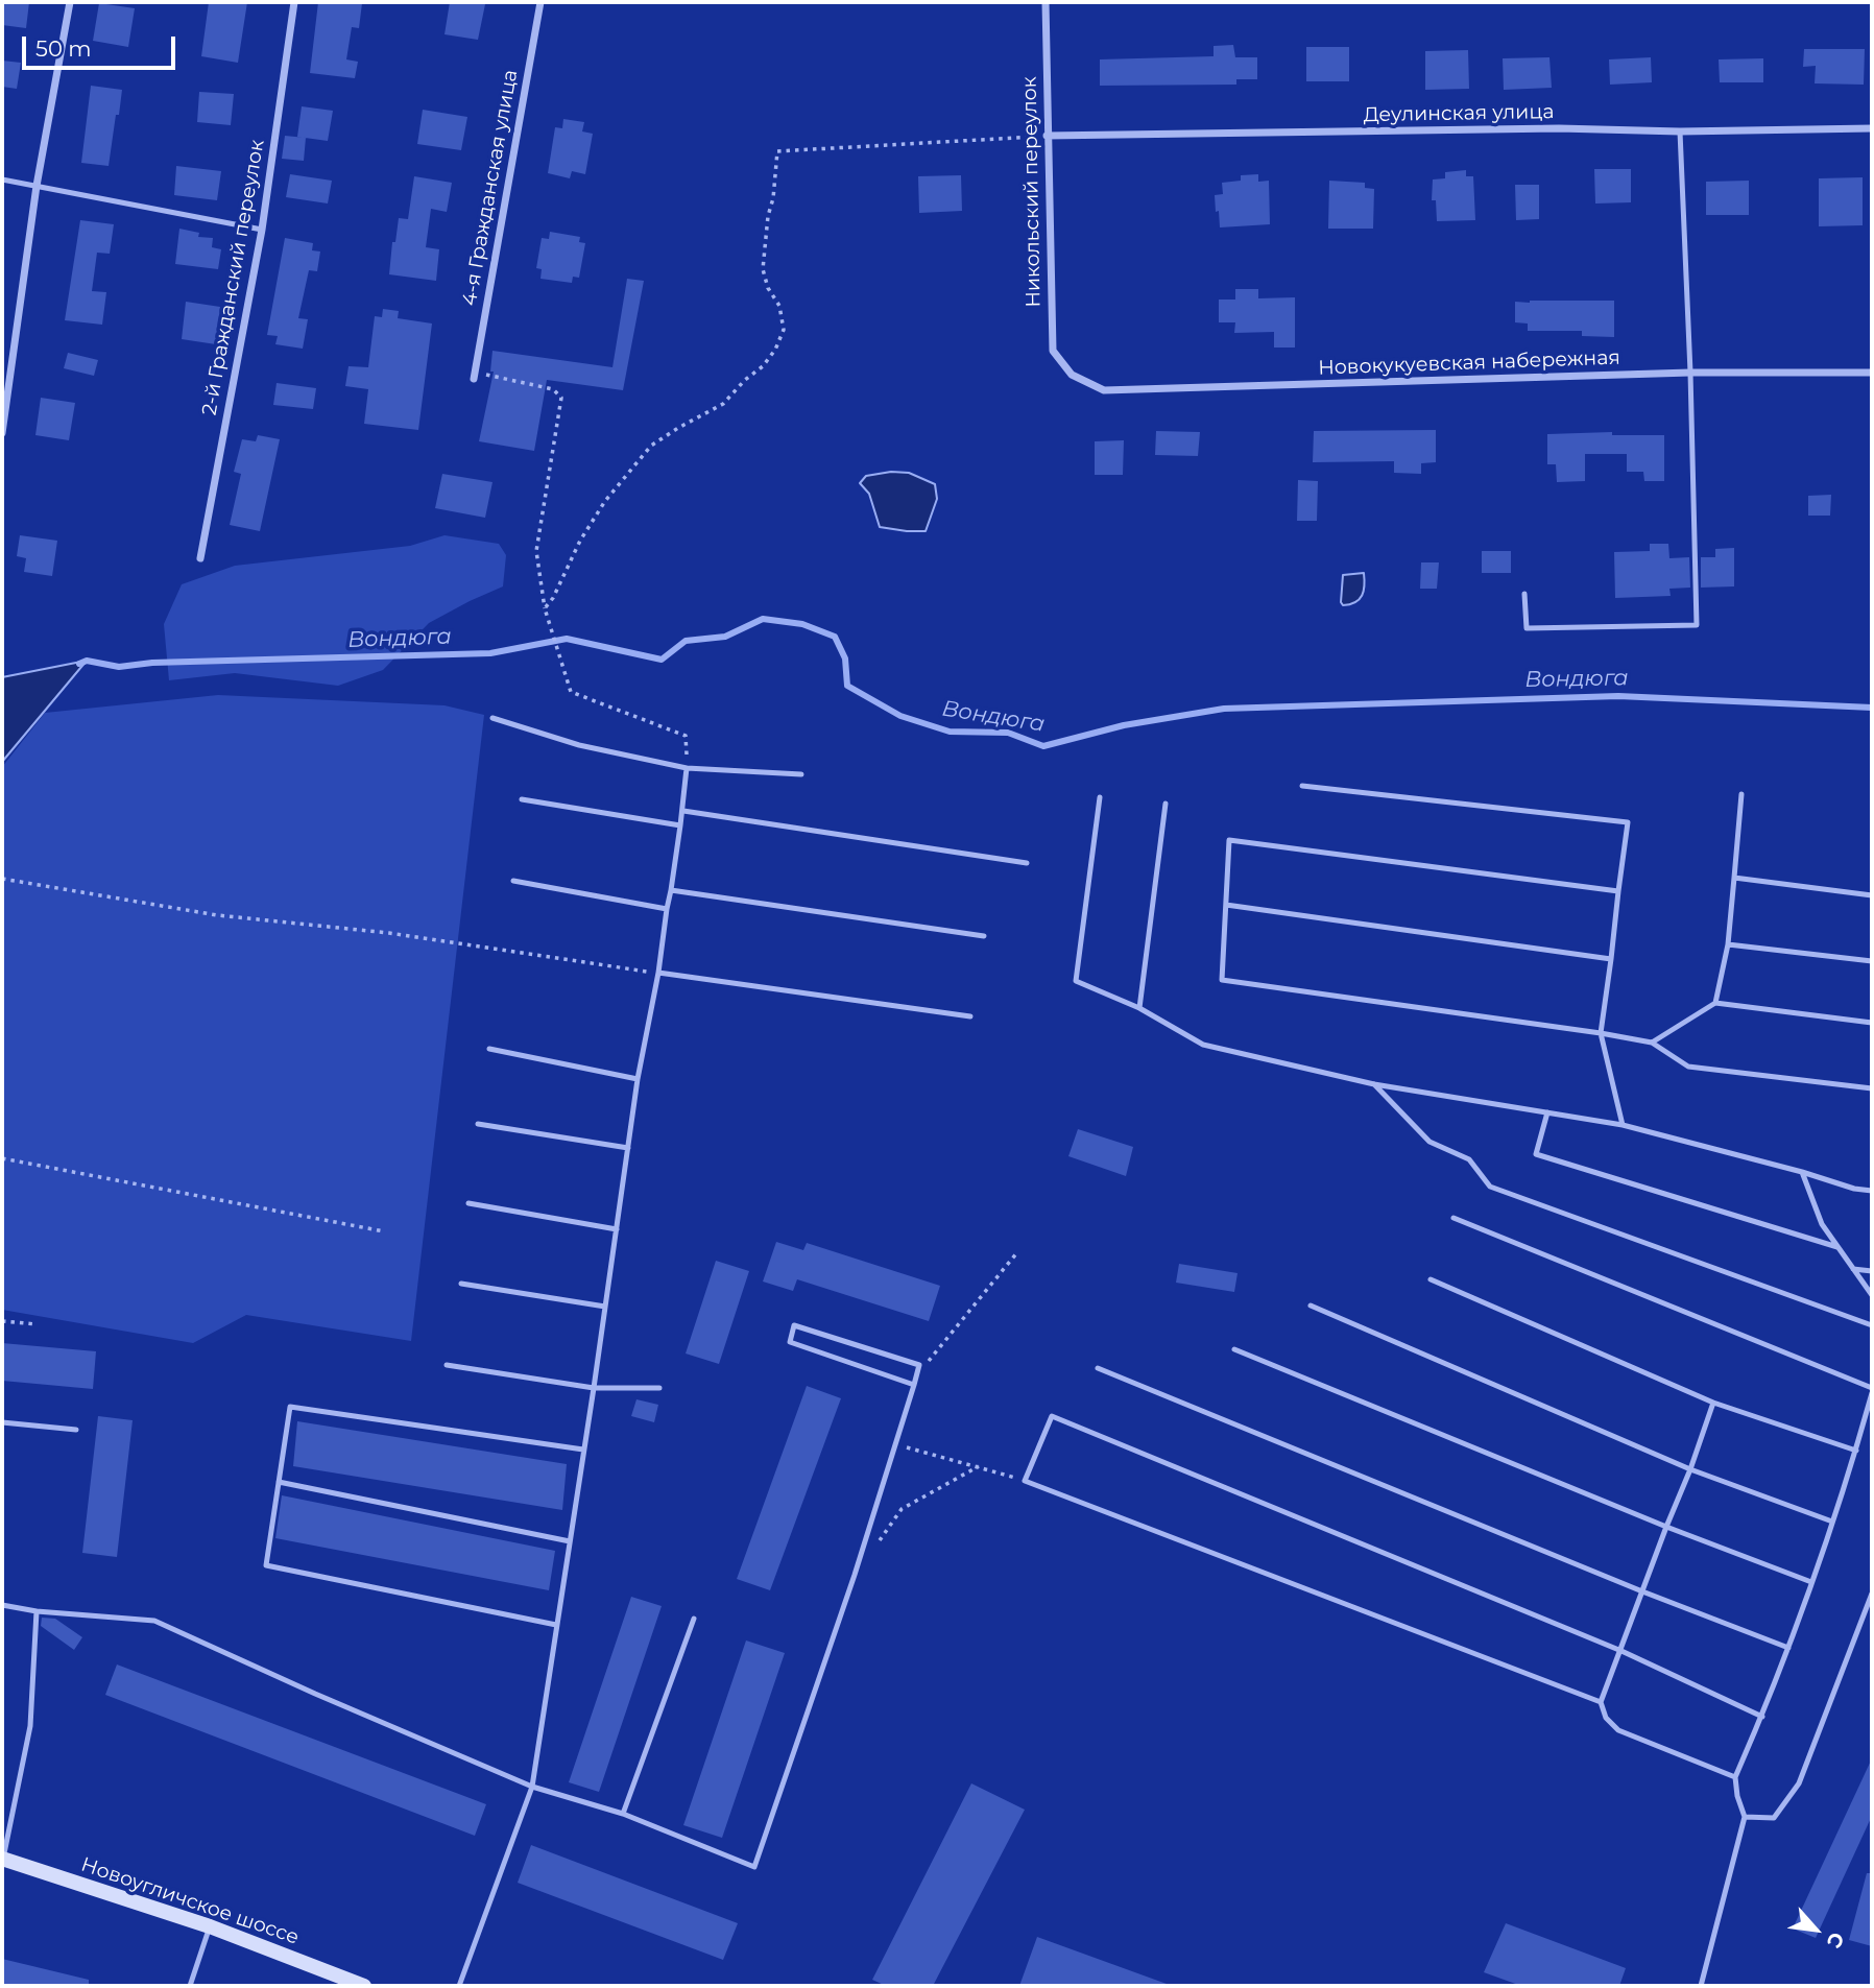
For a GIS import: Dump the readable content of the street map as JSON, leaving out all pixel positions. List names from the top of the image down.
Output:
{
  "streets": {
    "main road": ["Новоугличское шоссе"],
    "street": [
      "Деулинская улица",
      "4-я Гражданская улица",
      "Никольский переулок",
      "2-й Гражданский переулок",
      "Новокукуевская набережная"
    ]
  },
  "crossings": [
    ["Деулинская улица", "Никольский переулок"],
    ["Никольский переулок", "Новокукуевская набережная"]
  ],
  "water": ["Вондюга"],
  "scale_bar": "50 m",
  "north": "bottom right"
}
